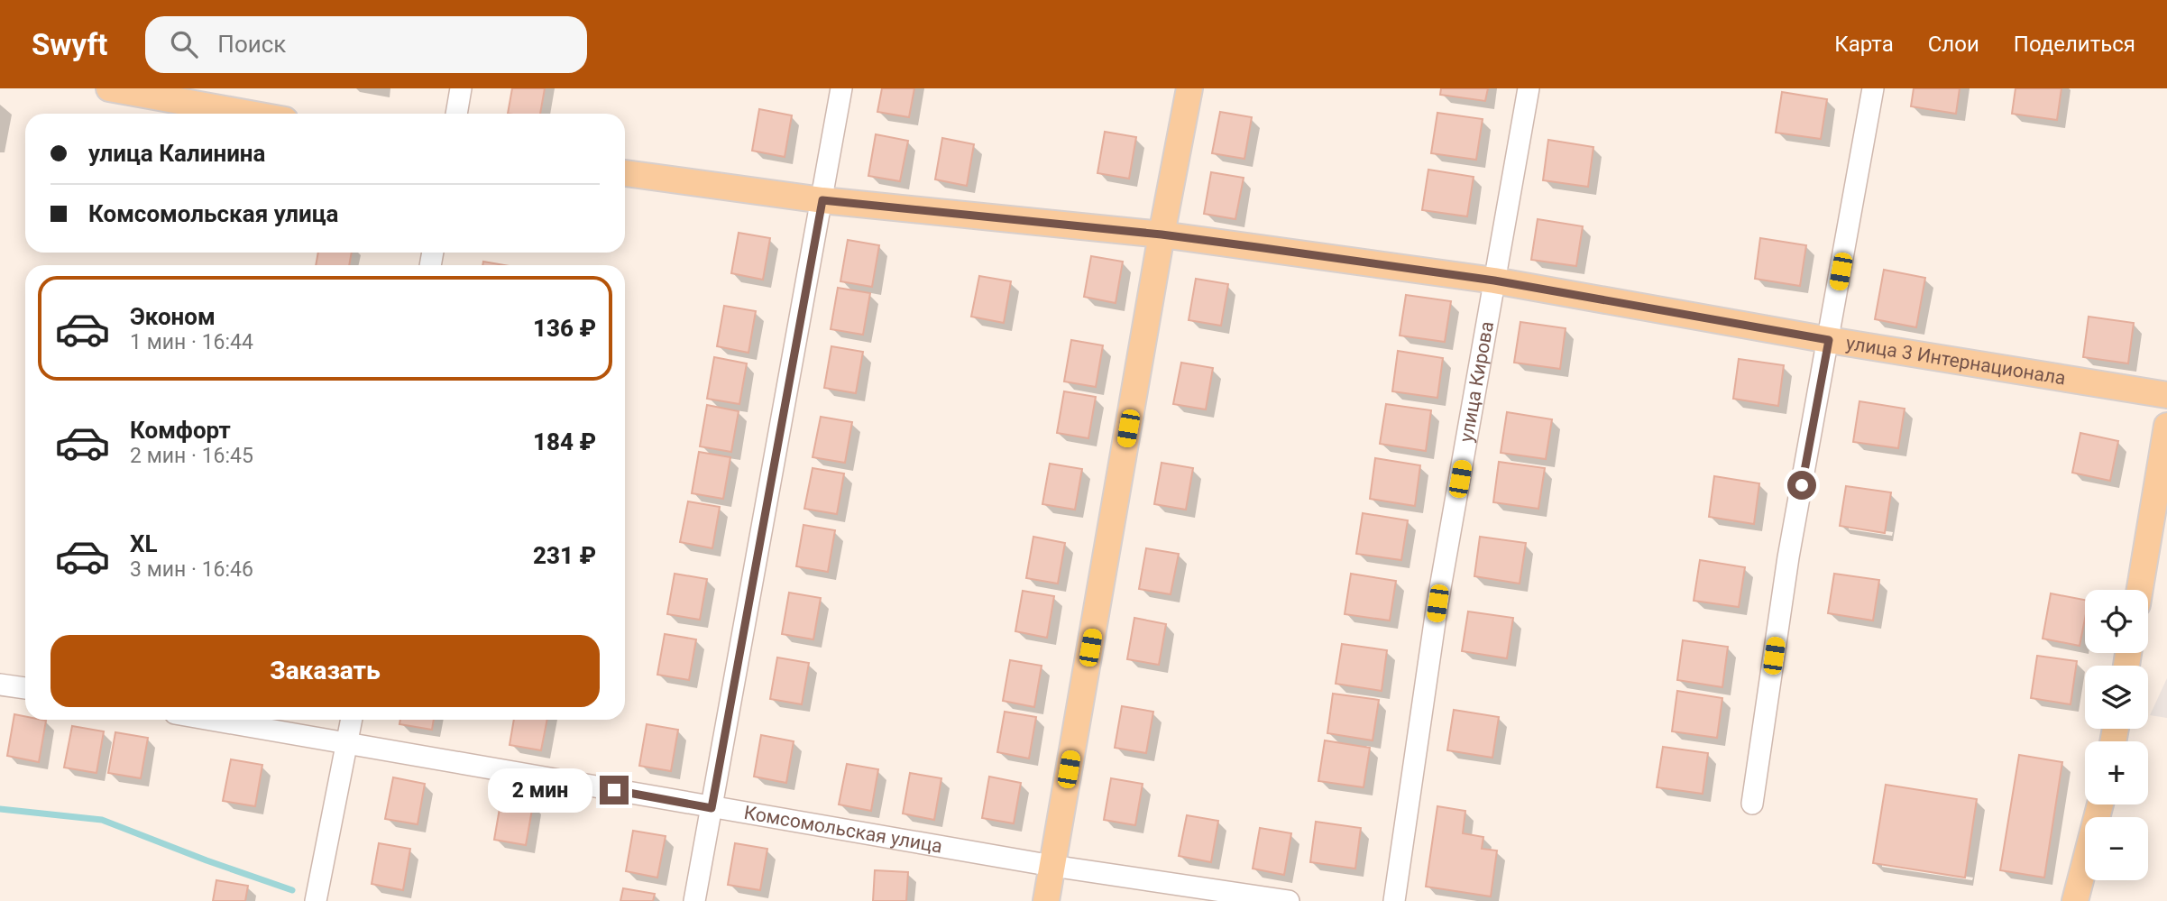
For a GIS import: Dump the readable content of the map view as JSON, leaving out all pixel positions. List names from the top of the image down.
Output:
{
  "streets": {
    "main road": ["улица 3 Интернационала"],
    "street": ["улица Кирова", "Комсомольская улица"]
  },
  "crossings": [
    ["улица 3 Интернационала", "улица Кирова"]
  ],
  "page": {
    "header": "Swyft",
    "search": "Поиск",
    "nav": ["Карта", "Слои", "Поделиться"],
    "banner": ["улица Калинина", "Комсомольская улица"],
    "list": [
      {
        "name": "Эконом",
        "note": "1 мин · 16:44",
        "value": "136 ₽"
      },
      {
        "name": "Комфорт",
        "note": "2 мин · 16:45",
        "value": "184 ₽"
      },
      {
        "name": "XL",
        "note": "3 мин · 16:46",
        "value": "231 ₽"
      }
    ],
    "map_buttons": ["+", "−"],
    "buttons": "Заказать",
    "bubble": "2 мин"
  }
}
